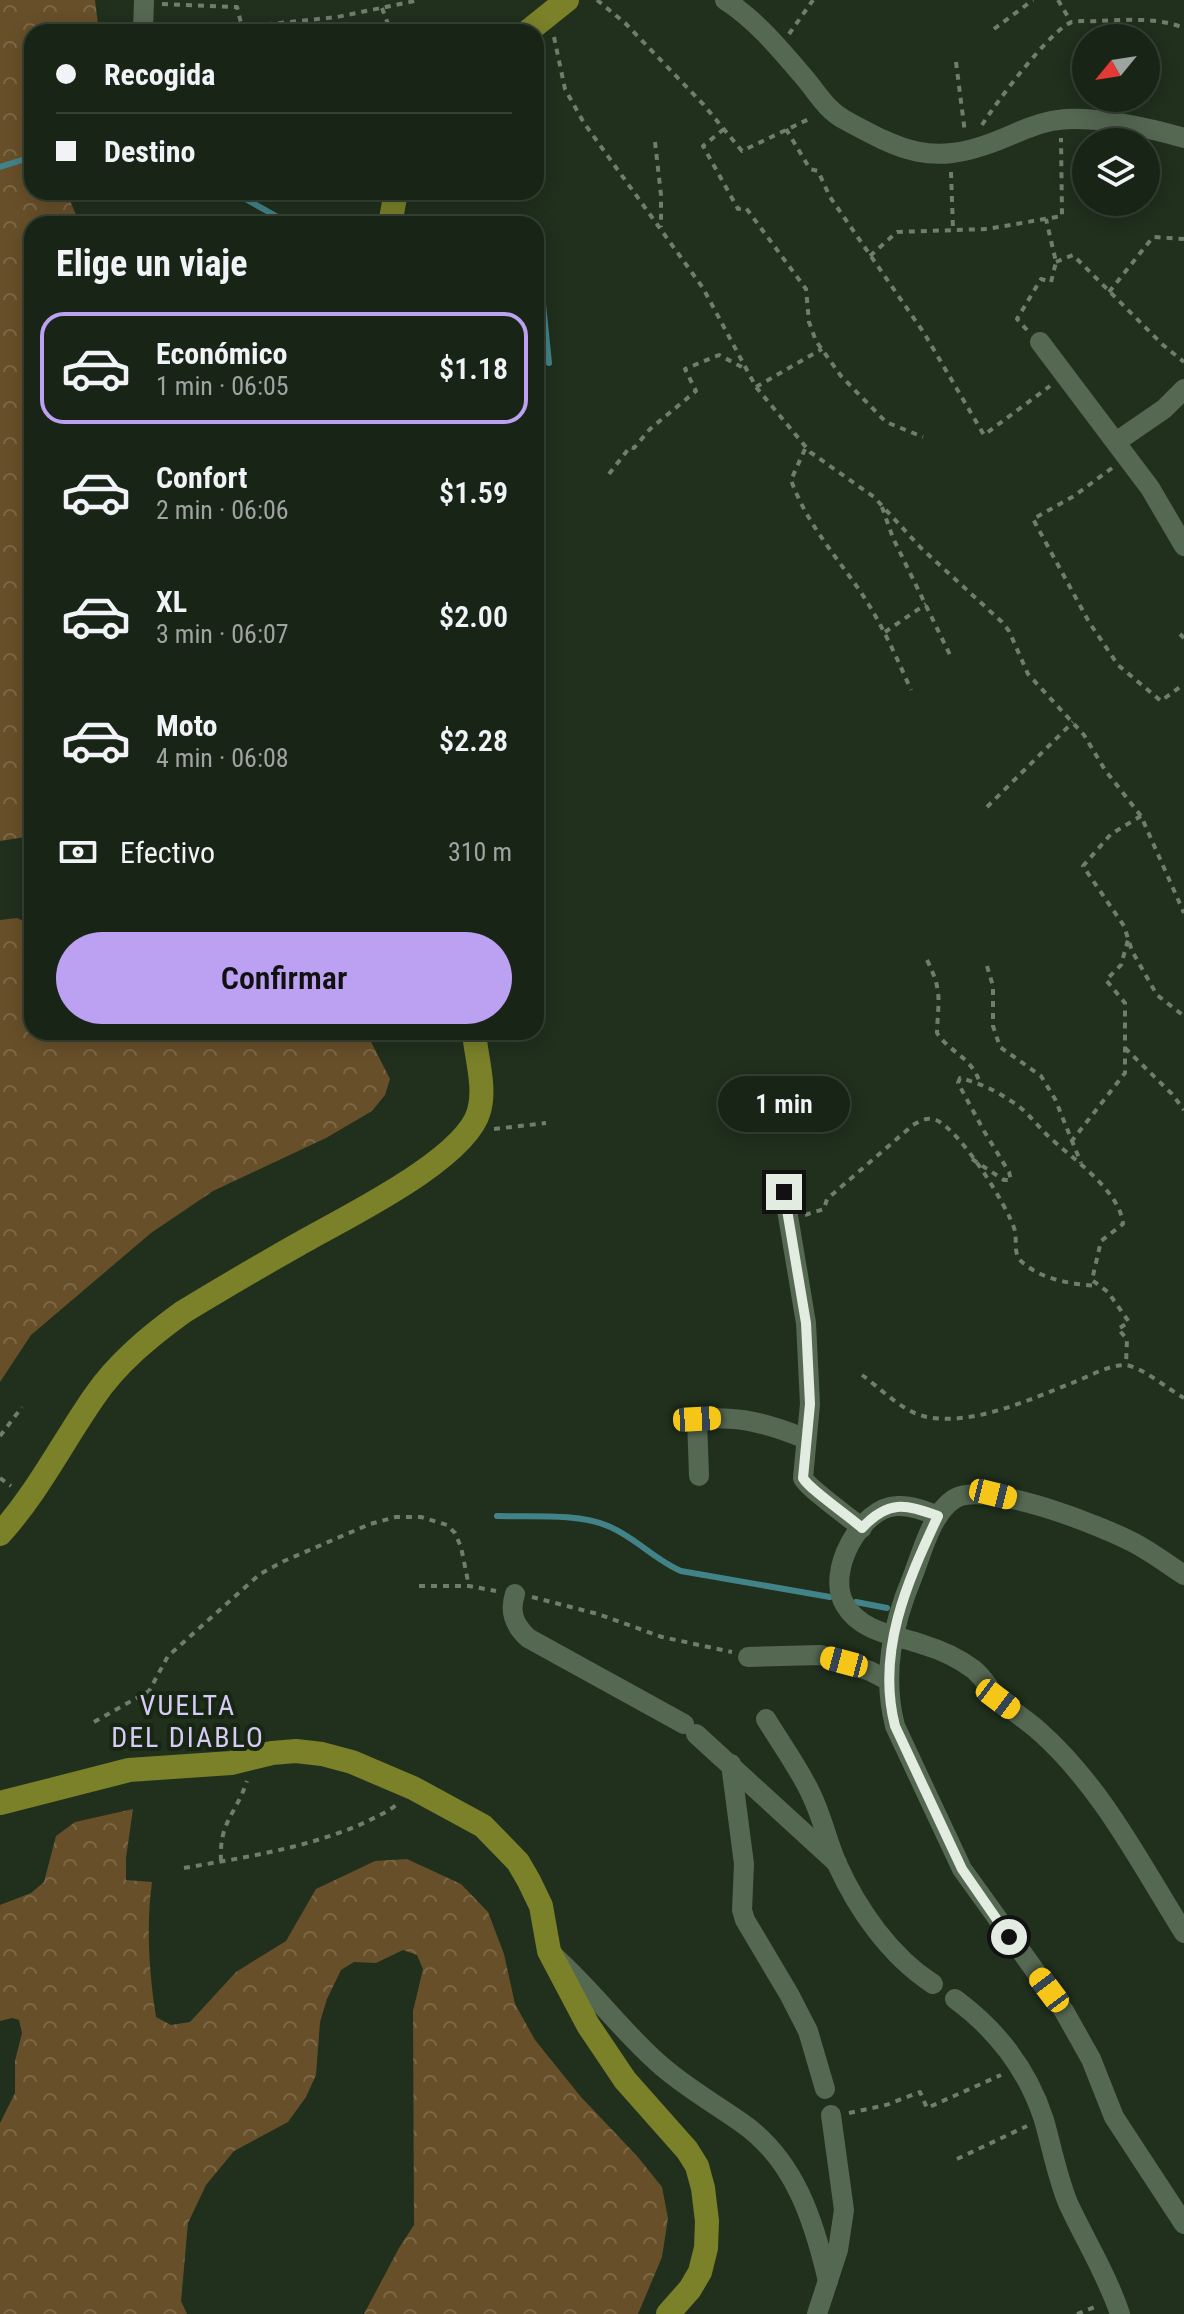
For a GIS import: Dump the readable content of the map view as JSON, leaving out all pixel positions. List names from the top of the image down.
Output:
{
  "districts": ["VUELTA DEL DIABLO"],
  "north": "bottom left",
  "page": {
    "banner": ["Recogida", "Destino"],
    "heading": "Elige un viaje",
    "list": [
      {
        "name": "Económico",
        "note": "1 min · 06:05",
        "value": "$1.18"
      },
      {
        "name": "Confort",
        "note": "2 min · 06:06",
        "value": "$1.59"
      },
      {
        "name": "XL",
        "note": "3 min · 06:07",
        "value": "$2.00"
      },
      {
        "name": "Moto",
        "note": "4 min · 06:08",
        "value": "$2.28"
      }
    ],
    "pay": ["Efectivo", "310 m"],
    "buttons": "Confirmar",
    "bubble": "1 min"
  }
}
